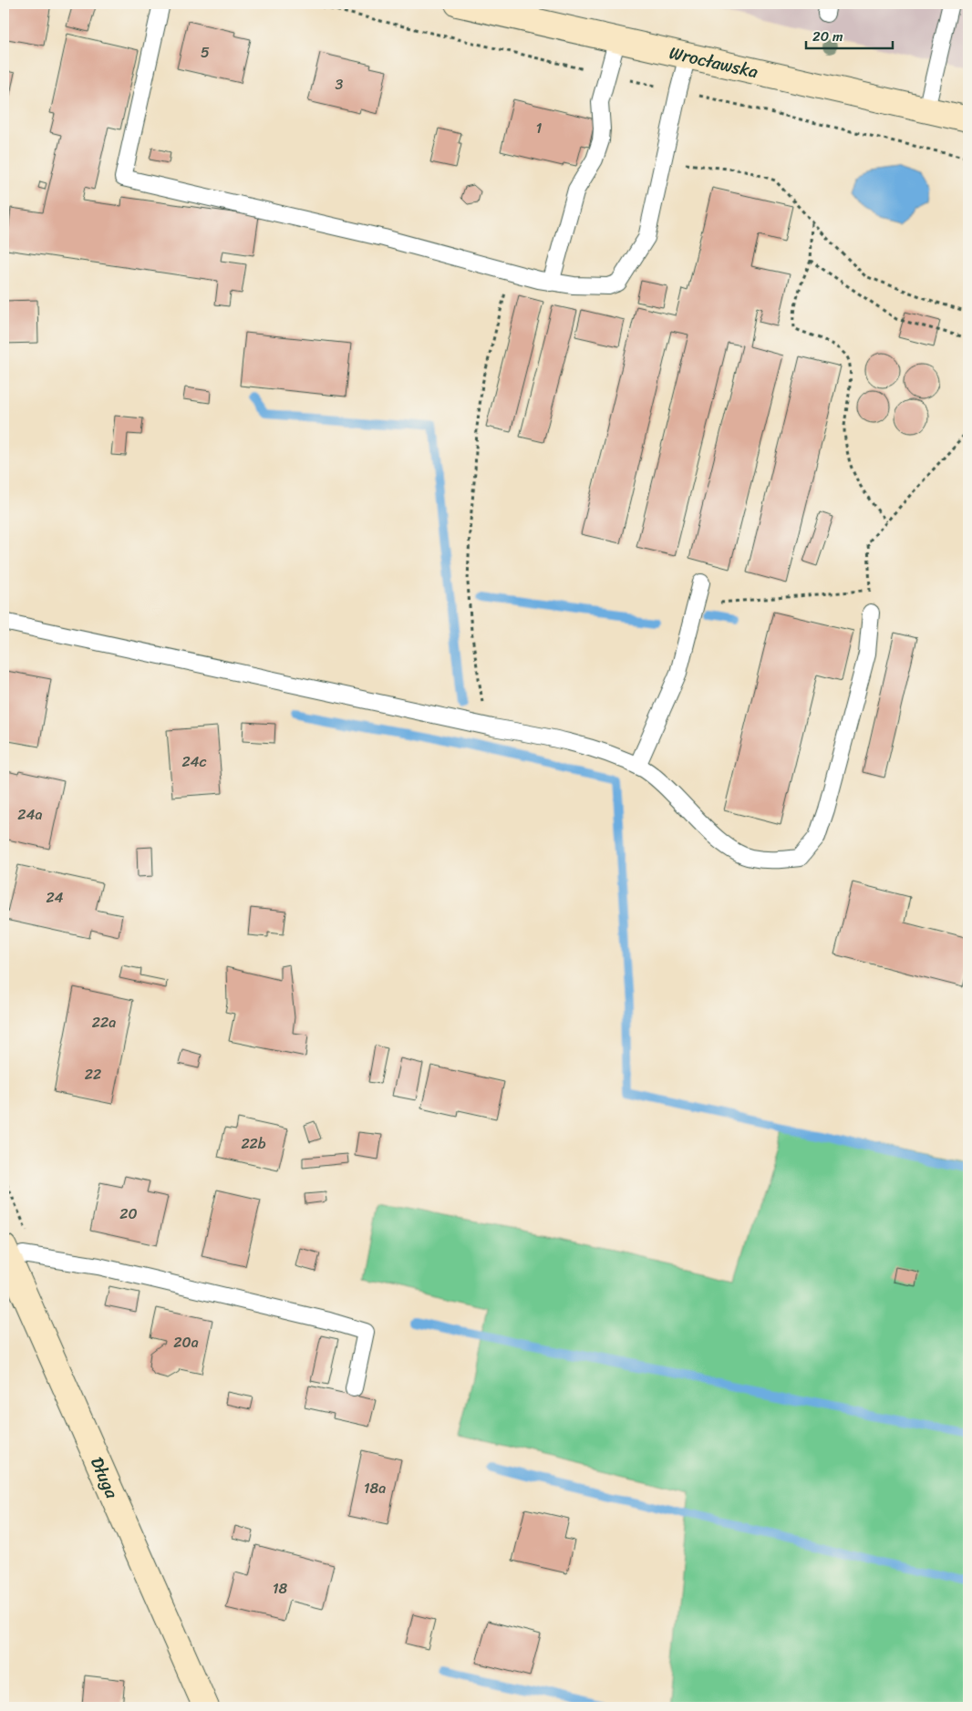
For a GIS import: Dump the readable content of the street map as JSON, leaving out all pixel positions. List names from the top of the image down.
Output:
{
  "streets": {
    "main road": ["Wrocławska", "Długa"]
  },
  "house_numbers": [
    "5",
    "3",
    "1",
    "24c",
    "24a",
    "24",
    "22a",
    "22",
    "22b",
    "20",
    "20a",
    "18a",
    "18"
  ],
  "scale_bar": "20 m"
}
